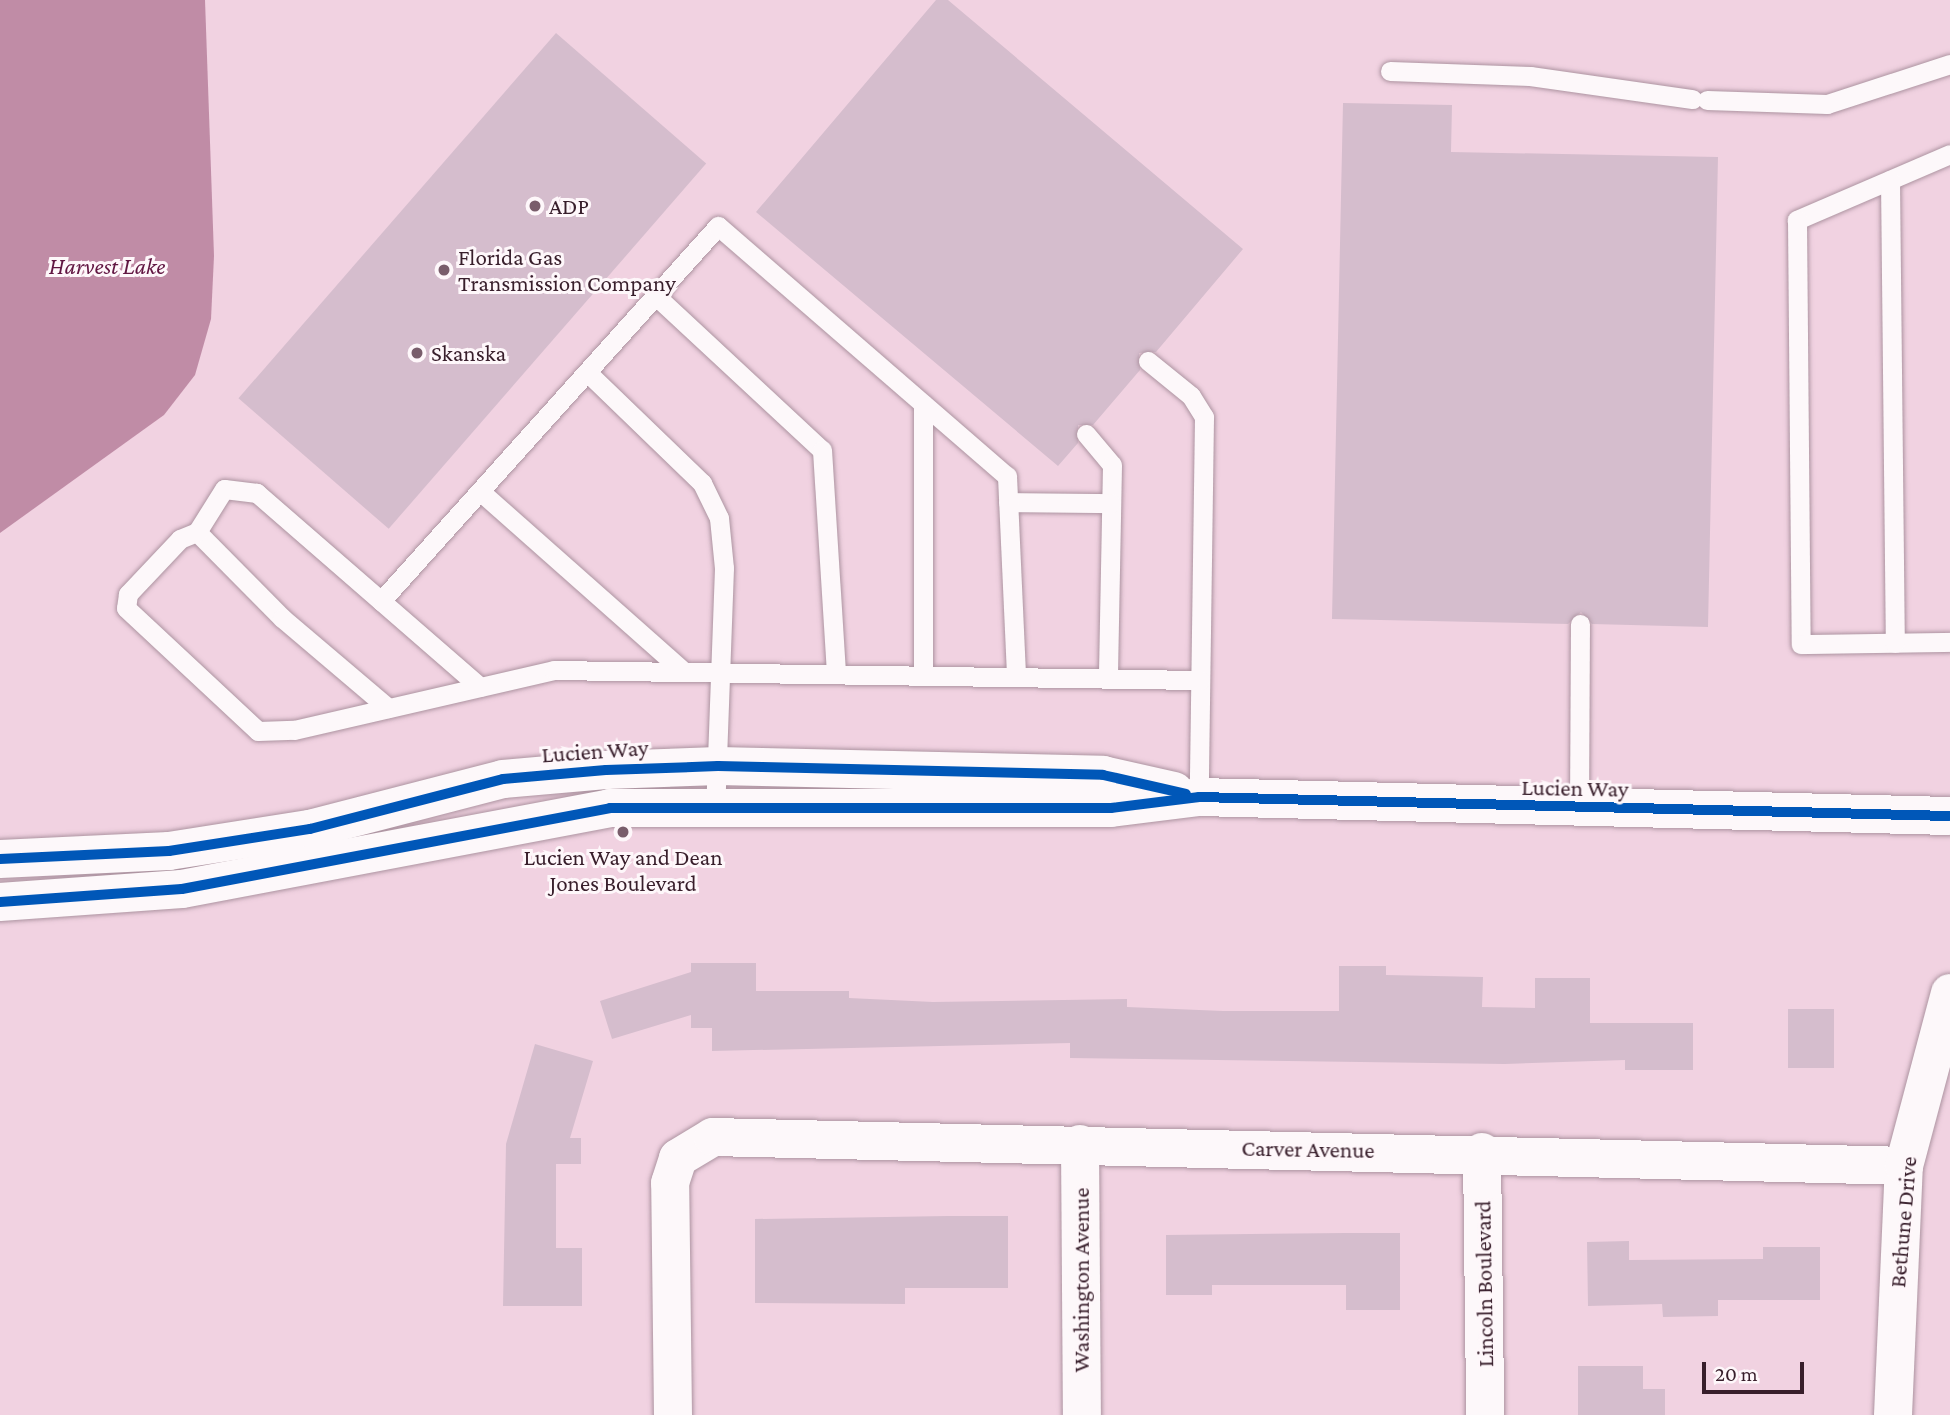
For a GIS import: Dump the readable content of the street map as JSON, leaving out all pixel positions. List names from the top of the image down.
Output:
{
  "streets": {
    "street": [
      "Lucien Way",
      "Carver Avenue",
      "Bethune Drive",
      "Washington Avenue",
      "Lincoln Boulevard"
    ]
  },
  "crossings": [
    ["Carver Avenue", "Bethune Drive"],
    ["Carver Avenue", "Washington Avenue"],
    ["Carver Avenue", "Lincoln Boulevard"]
  ],
  "water": ["Harvest Lake"],
  "places": [
    "ADP",
    "Florida Gas Transmission Company",
    "Skanska",
    "Lucien Way and Dean Jones Boulevard"
  ],
  "scale_bar": "20 m"
}
